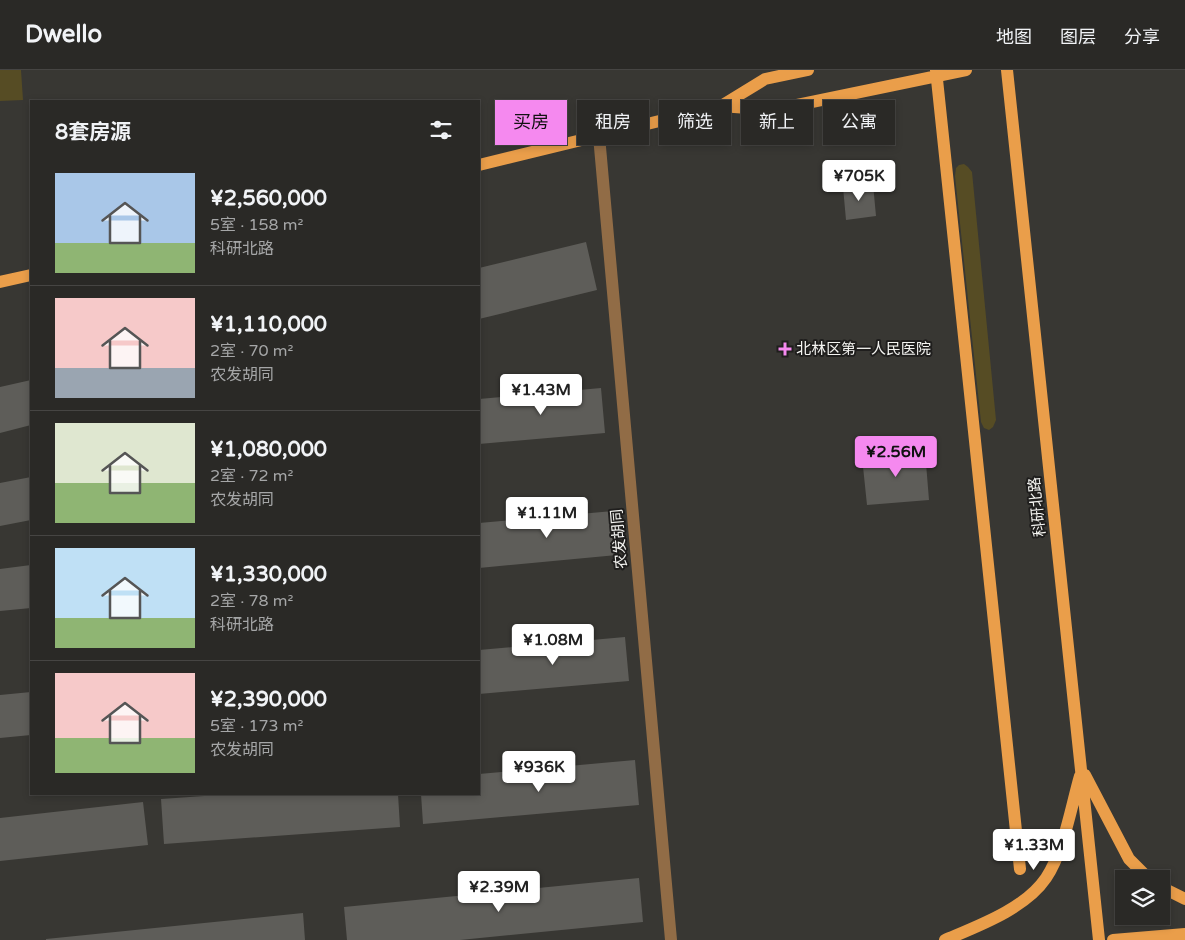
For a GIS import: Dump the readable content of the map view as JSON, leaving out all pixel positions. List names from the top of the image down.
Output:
{
  "streets": {
    "main road": ["科研北路"],
    "street": ["农发胡同"]
  },
  "places": {
    "health": ["北林区第一人民医院"]
  },
  "page": {
    "header": "Dwello",
    "nav": ["地图", "图层", "分享"],
    "chip": [
      "买房",
      "租房",
      "筛选",
      "新上",
      "公寓"
    ],
    "heading": "8套房源",
    "price": [
      "¥705K",
      "¥1.43M",
      "¥2.56M",
      "¥1.11M",
      "¥1.08M",
      "¥936K",
      "¥1.33M",
      "¥2.39M"
    ],
    "list": [
      {
        "name": "¥2,560,000",
        "note": "5室 · 158 m² · 科研北路"
      },
      {
        "name": "¥1,110,000",
        "note": "2室 · 70 m² · 农发胡同"
      },
      {
        "name": "¥1,080,000",
        "note": "2室 · 72 m² · 农发胡同"
      },
      {
        "name": "¥1,330,000",
        "note": "2室 · 78 m² · 科研北路"
      },
      {
        "name": "¥2,390,000",
        "note": "5室 · 173 m² · 农发胡同"
      }
    ]
  }
}
